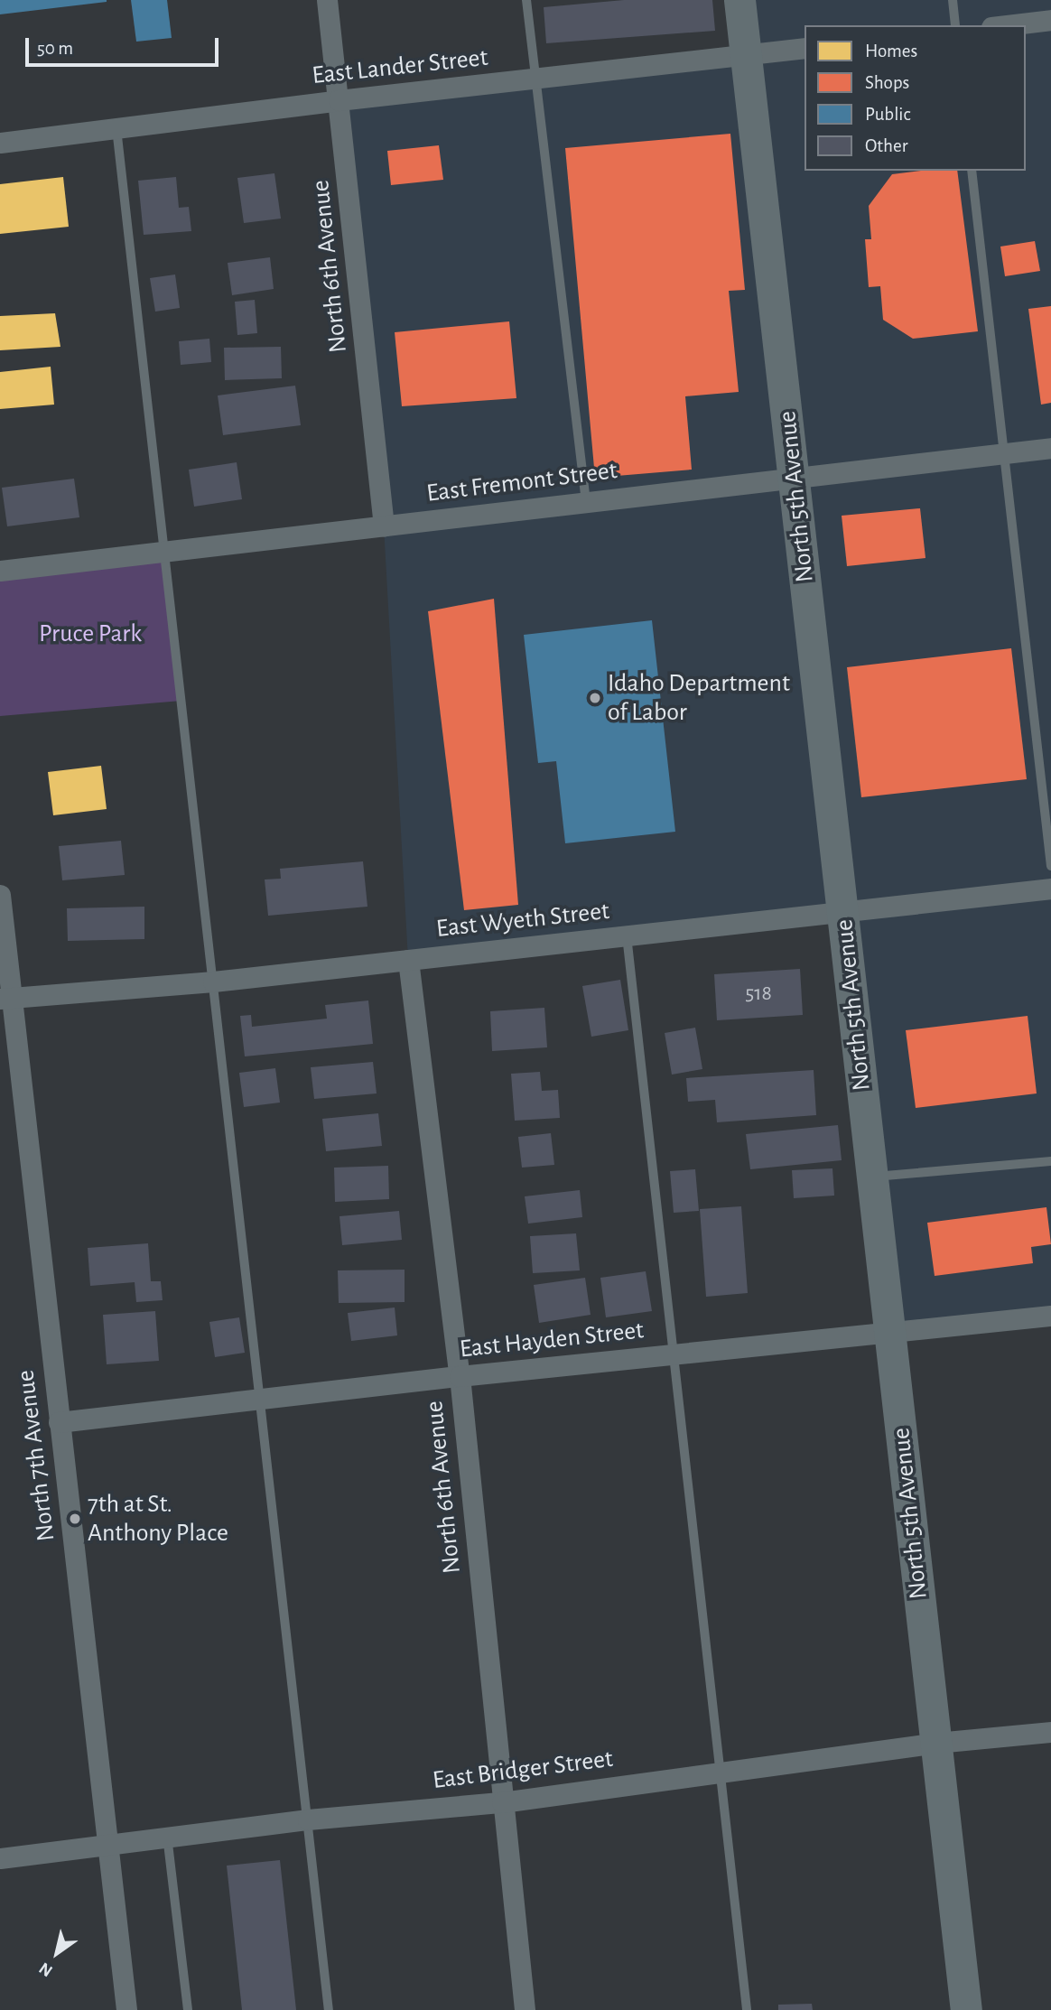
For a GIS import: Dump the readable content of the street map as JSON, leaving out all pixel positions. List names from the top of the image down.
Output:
{
  "streets": {
    "main road": ["North 5th Avenue"],
    "street": [
      "East Lander Street",
      "North 6th Avenue",
      "East Fremont Street",
      "East Wyeth Street",
      "East Hayden Street",
      "North 7th Avenue",
      "East Bridger Street"
    ]
  },
  "crossings": [
    ["East Lander Street", "North 6th Avenue"],
    ["East Lander Street", "North 5th Avenue"],
    ["North 6th Avenue", "East Fremont Street"],
    ["North 6th Avenue", "East Wyeth Street"],
    ["North 6th Avenue", "East Hayden Street"],
    ["North 6th Avenue", "East Bridger Street"],
    ["East Fremont Street", "North 5th Avenue"],
    ["North 5th Avenue", "East Wyeth Street"],
    ["North 5th Avenue", "East Hayden Street"],
    ["North 5th Avenue", "East Bridger Street"],
    ["East Wyeth Street", "North 7th Avenue"],
    ["East Hayden Street", "North 7th Avenue"],
    ["North 7th Avenue", "East Bridger Street"]
  ],
  "parks": ["Pruce Park"],
  "places": ["Idaho Department of Labor", "7th at St. Anthony Place"],
  "house_numbers": ["518"],
  "legend": [
    "Homes",
    "Shops",
    "Public",
    "Other"
  ],
  "scale_bar": "50 m",
  "north": "bottom left"
}
